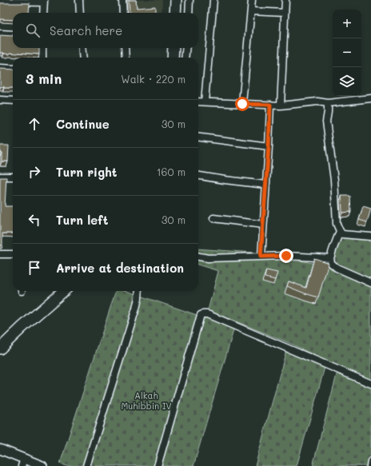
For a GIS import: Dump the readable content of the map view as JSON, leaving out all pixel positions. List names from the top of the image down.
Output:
{
  "parks": ["Alkah Muhibbin IV"],
  "page": {
    "map_buttons": ["+", "−"],
    "search": "Search here",
    "heading": ["3 min", "Walk · 220 m"],
    "list": [
      ["Continue", "30 m"],
      ["Turn right", "160 m"],
      ["Turn left", "30 m"],
      "Arrive at destination"
    ]
  }
}
